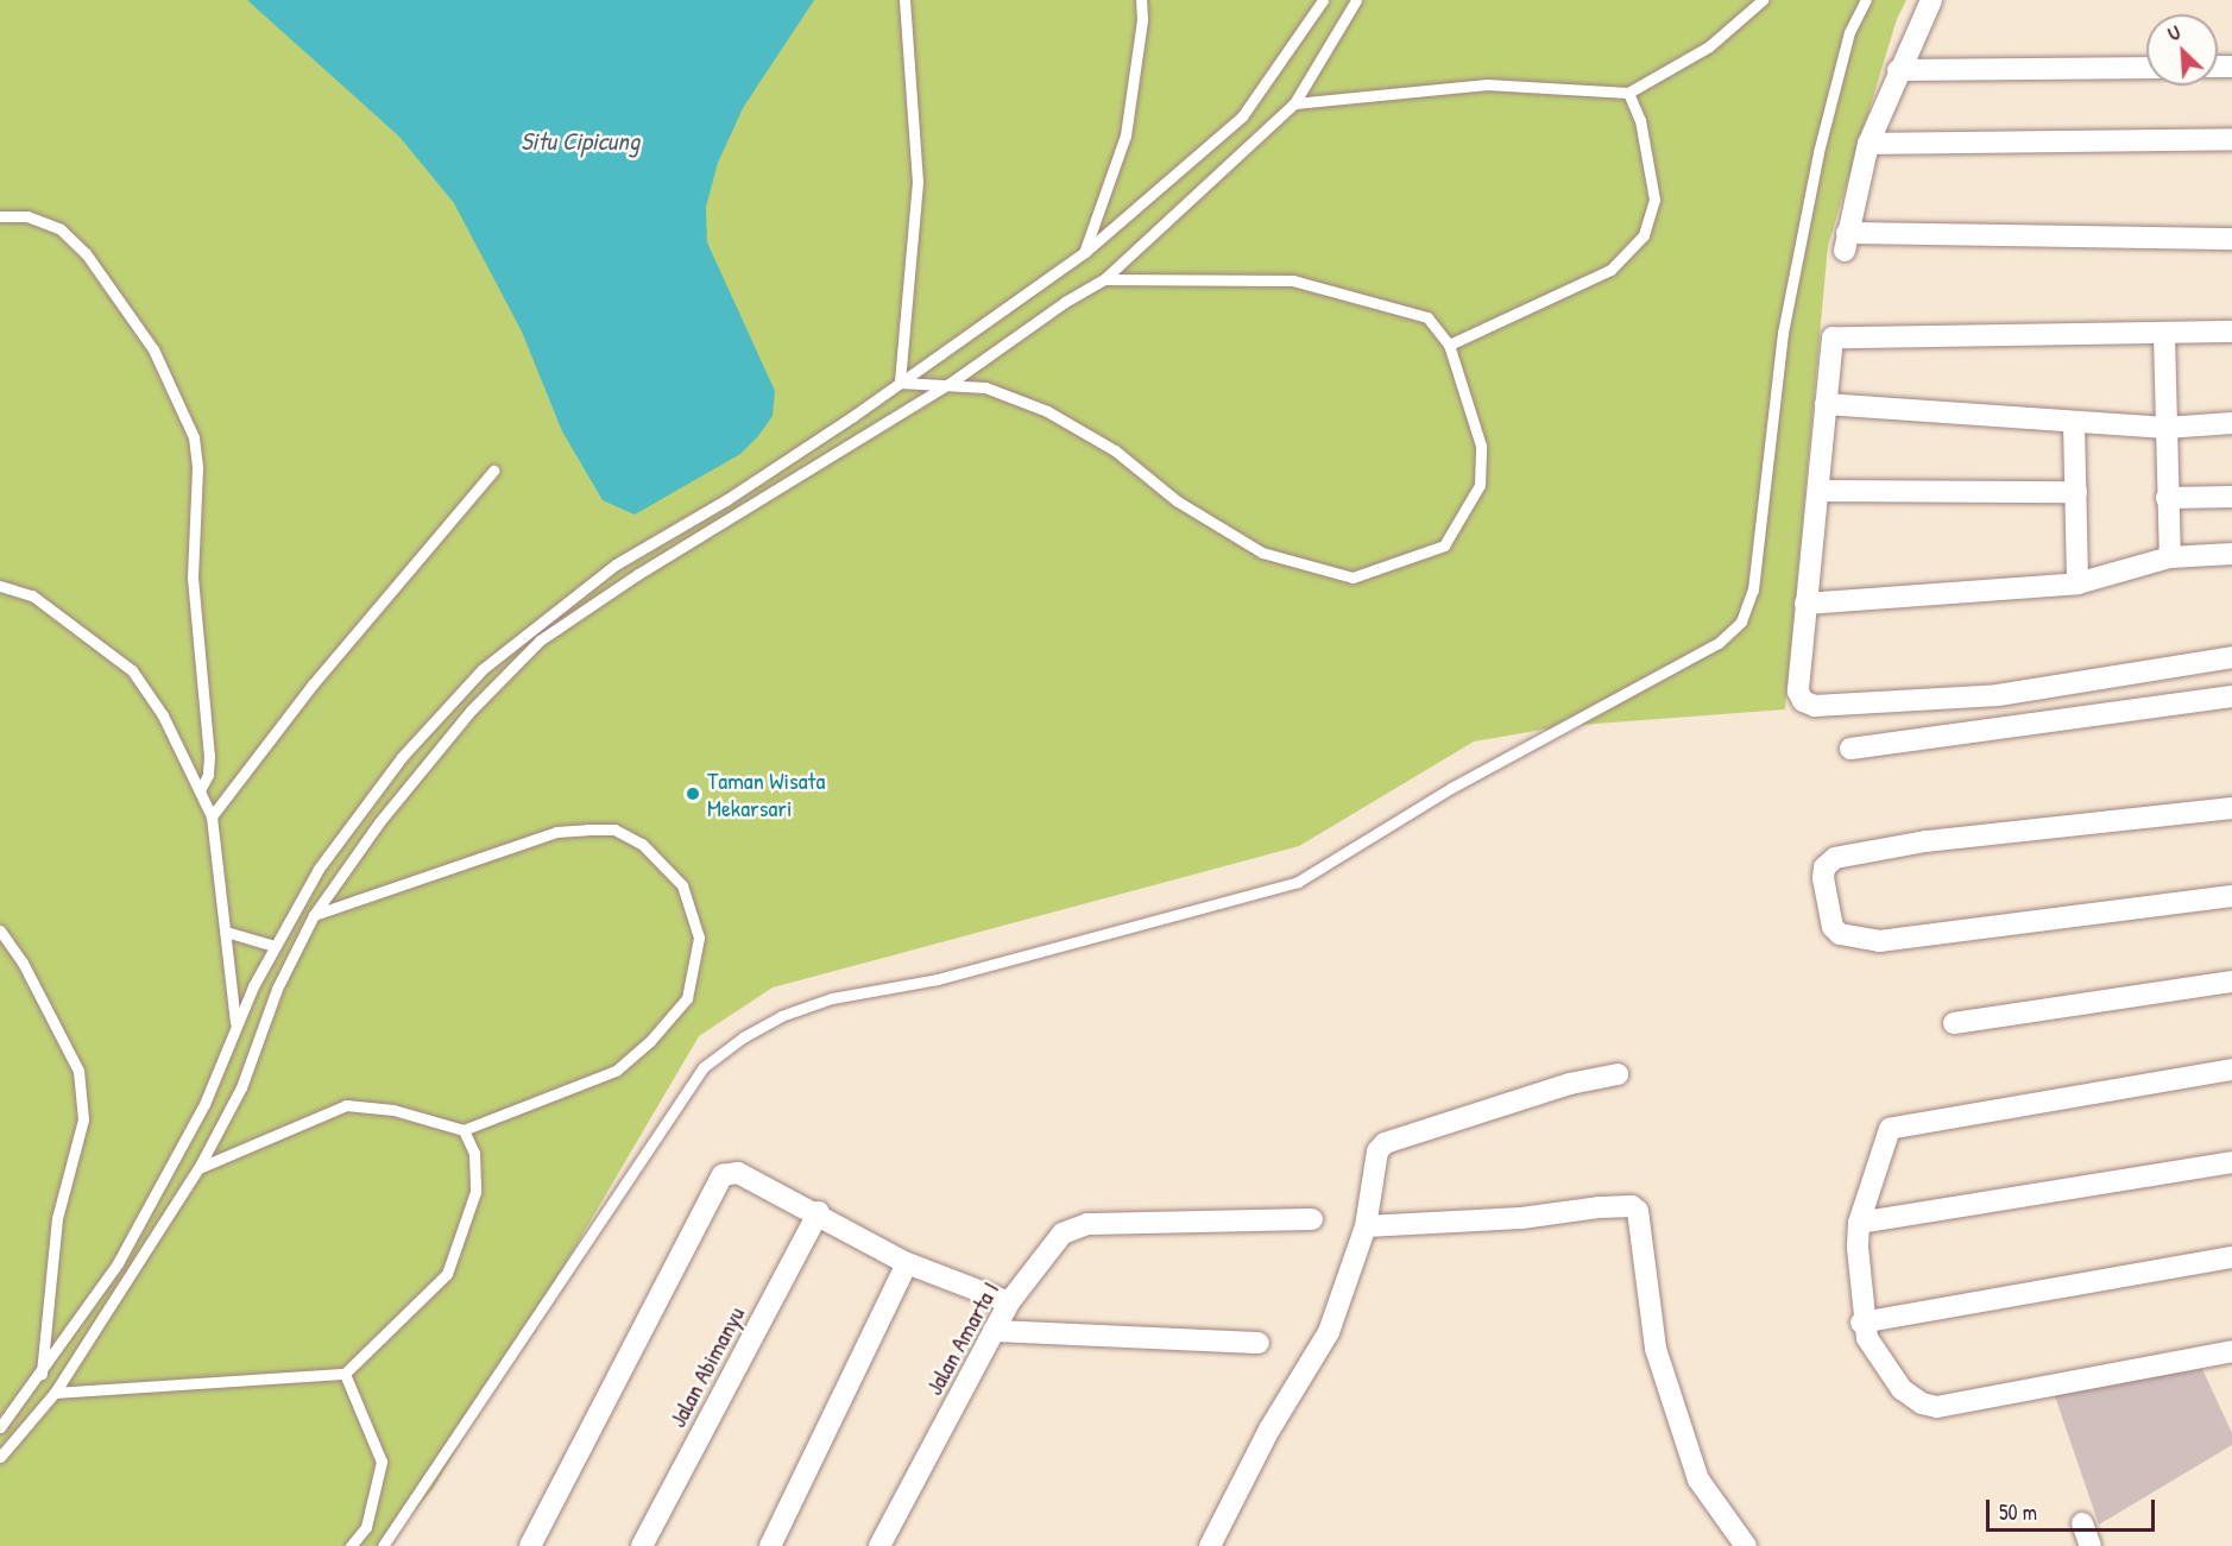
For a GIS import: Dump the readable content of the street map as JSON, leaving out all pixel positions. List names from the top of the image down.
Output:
{
  "streets": {
    "street": ["Jalan Amarta I", "Jalan Abimanyu"]
  },
  "water": ["Situ Cipicung"],
  "places": ["Taman Wisata Mekarsari"],
  "scale_bar": "50 m",
  "north": "top left"
}
